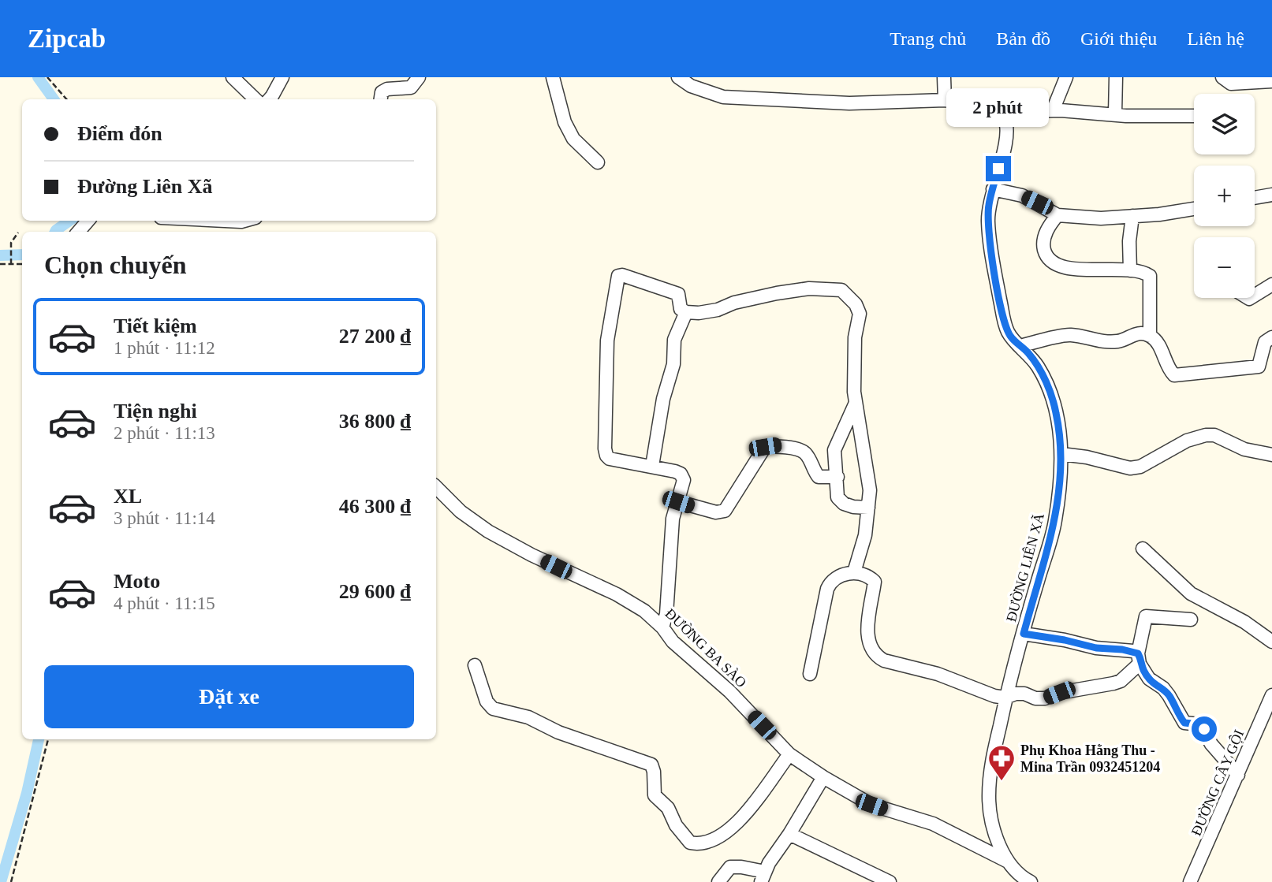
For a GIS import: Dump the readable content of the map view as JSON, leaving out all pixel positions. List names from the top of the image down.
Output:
{
  "streets": {
    "street": ["ĐƯỜNG LIÊN XÃ", "ĐƯỜNG BA SÀO", "ĐƯỜNG CÂY GỘI"]
  },
  "crossings": [
    ["ĐƯỜNG LIÊN XÃ", "ĐƯỜNG BA SÀO"]
  ],
  "places": {
    "pharmacy": ["Phụ Khoa Hằng Thu - Mina Trần 0932451204"]
  },
  "page": {
    "header": "Zipcab",
    "nav": [
      "Trang chủ",
      "Bản đồ",
      "Giới thiệu",
      "Liên hệ"
    ],
    "bubble": "2 phút",
    "map_buttons": ["+", "−"],
    "banner": ["Điểm đón", "Đường Liên Xã"],
    "heading": "Chọn chuyến",
    "list": [
      {
        "name": "Tiết kiệm",
        "note": "1 phút · 11:12",
        "value": "27 200 ₫"
      },
      {
        "name": "Tiện nghi",
        "note": "2 phút · 11:13",
        "value": "36 800 ₫"
      },
      {
        "name": "XL",
        "note": "3 phút · 11:14",
        "value": "46 300 ₫"
      },
      {
        "name": "Moto",
        "note": "4 phút · 11:15",
        "value": "29 600 ₫"
      }
    ],
    "buttons": "Đặt xe"
  }
}
